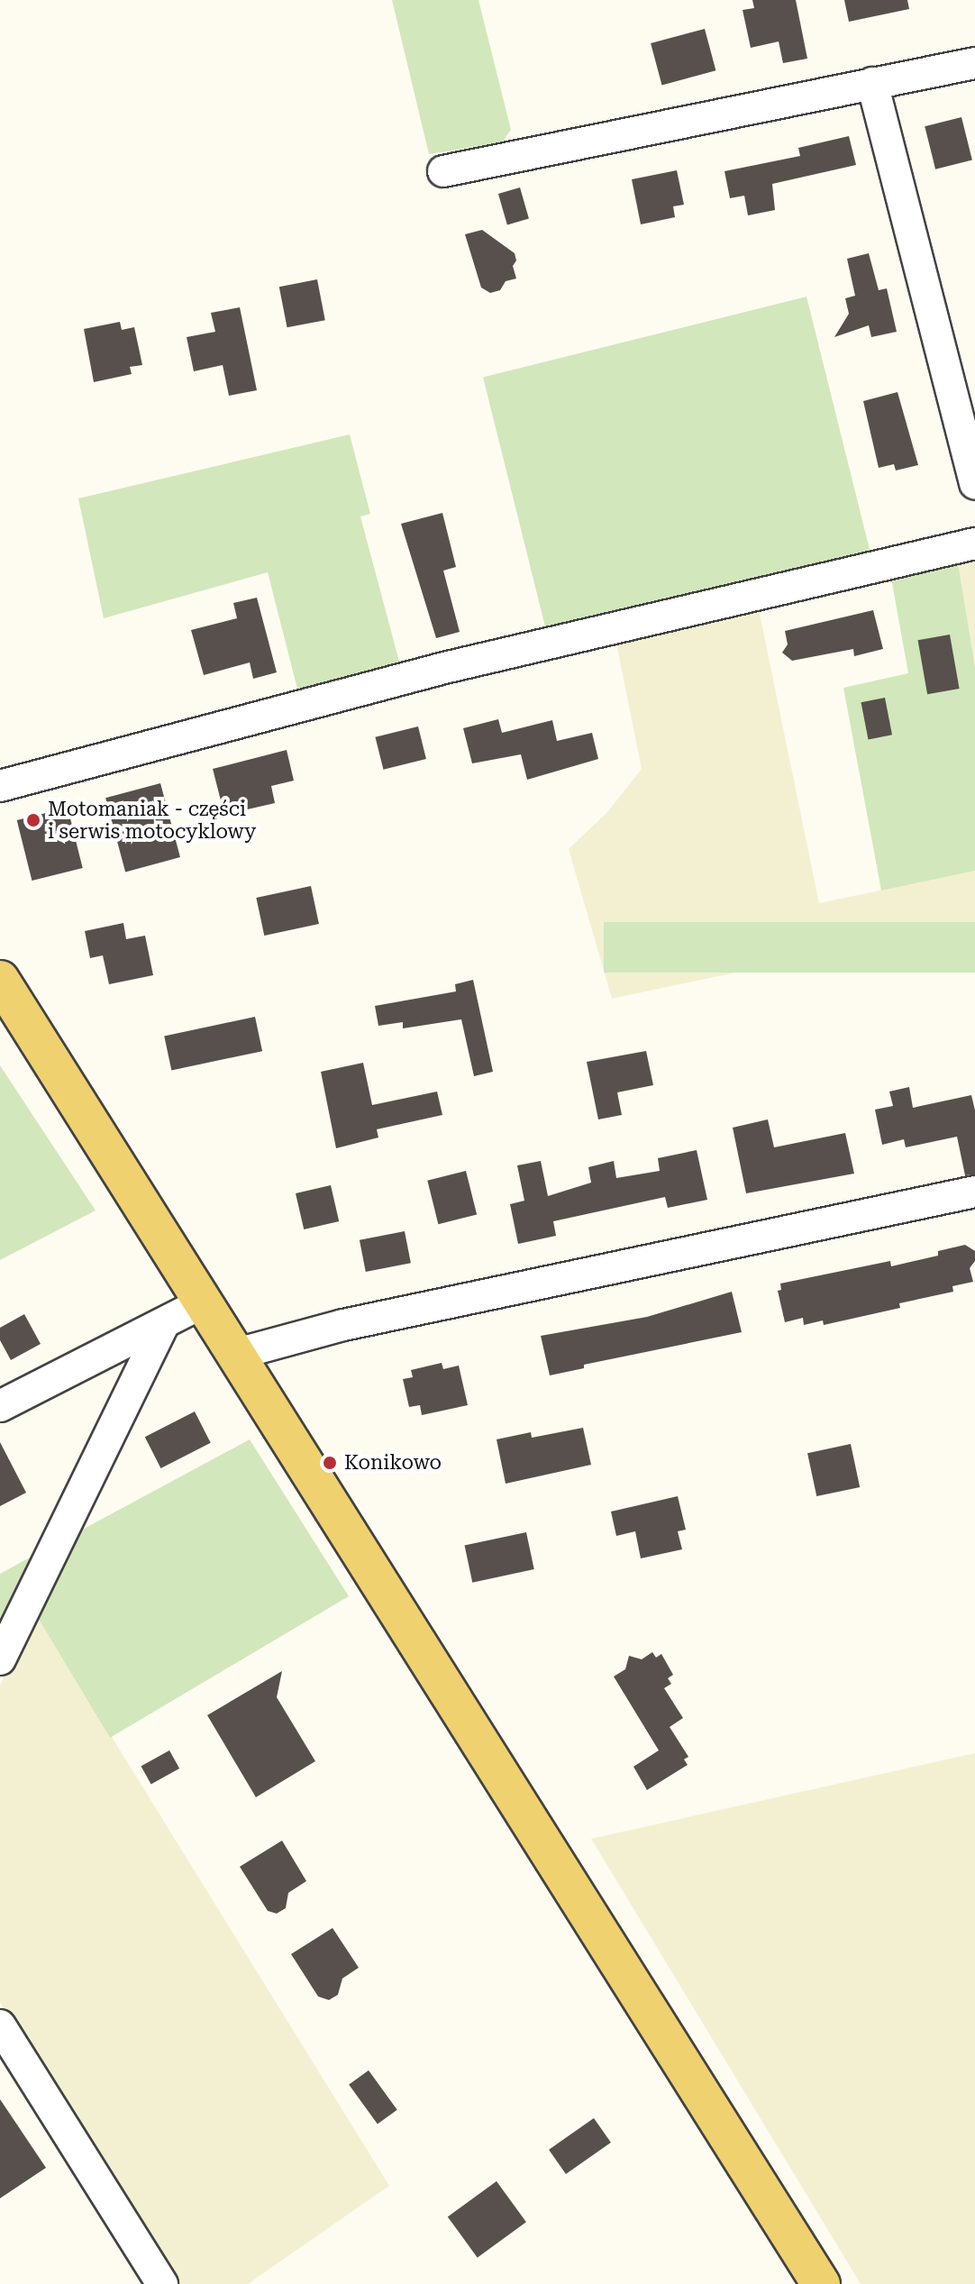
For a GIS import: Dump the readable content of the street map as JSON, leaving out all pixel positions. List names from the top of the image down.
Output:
{
  "places": ["Motomaniak - części i serwis motocyklowy", "Konikowo"]
}
